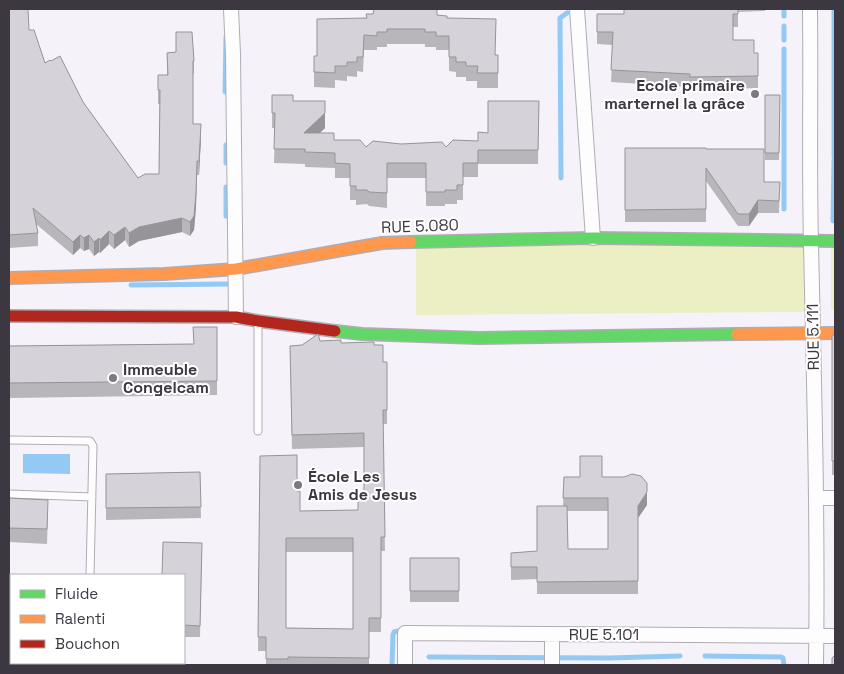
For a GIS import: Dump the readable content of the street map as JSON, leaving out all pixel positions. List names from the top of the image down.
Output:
{
  "streets": {
    "main road": ["RUE 5.080"],
    "street": ["RUE 5.111", "RUE 5.101"]
  },
  "crossings": [
    ["RUE 5.080", "RUE 5.111"],
    ["RUE 5.111", "RUE 5.101"]
  ],
  "places": ["Ecole primaire marternel la grâce", "Immeuble Congelcam", "École Les Amis de Jesus"],
  "legend": ["Fluide", "Ralenti", "Bouchon"]
}
